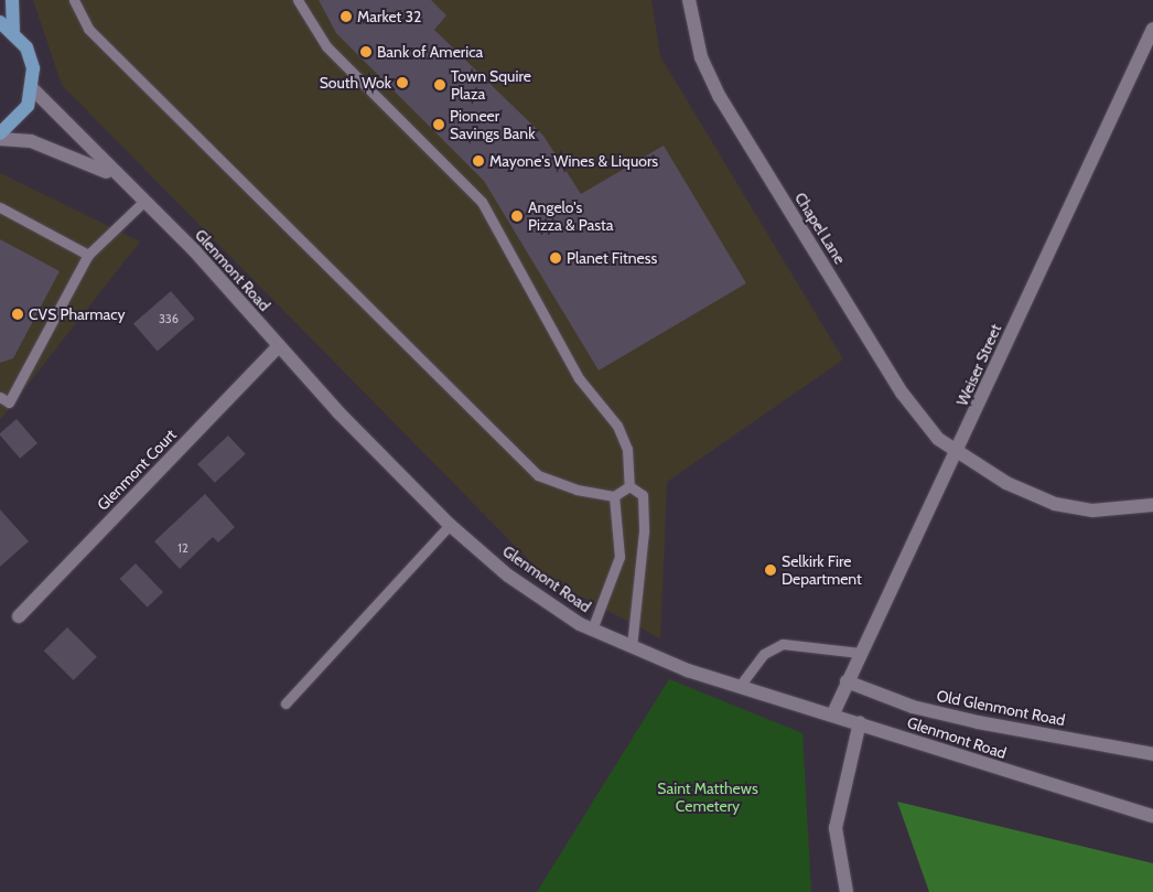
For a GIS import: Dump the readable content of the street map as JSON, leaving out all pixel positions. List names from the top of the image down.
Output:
{
  "streets": {
    "street": [
      "Chapel Lane",
      "Glenmont Road",
      "Weiser Street",
      "Glenmont Court",
      "Old Glenmont Road"
    ]
  },
  "crossings": [
    ["Chapel Lane", "Weiser Street"],
    ["Glenmont Road", "Weiser Street"],
    ["Glenmont Road", "Glenmont Court"],
    ["Weiser Street", "Old Glenmont Road"]
  ],
  "parks": ["Saint Matthews Cemetery"],
  "places": [
    "Market 32",
    "Bank of America",
    "South Wok",
    "Town Squire Plaza",
    "Pioneer Savings Bank",
    "Mayone's Wines & Liquors",
    "Angelo's Pizza & Pasta",
    "Planet Fitness",
    "CVS Pharmacy",
    "Selkirk Fire Department"
  ],
  "house_numbers": ["336", "12"]
}
